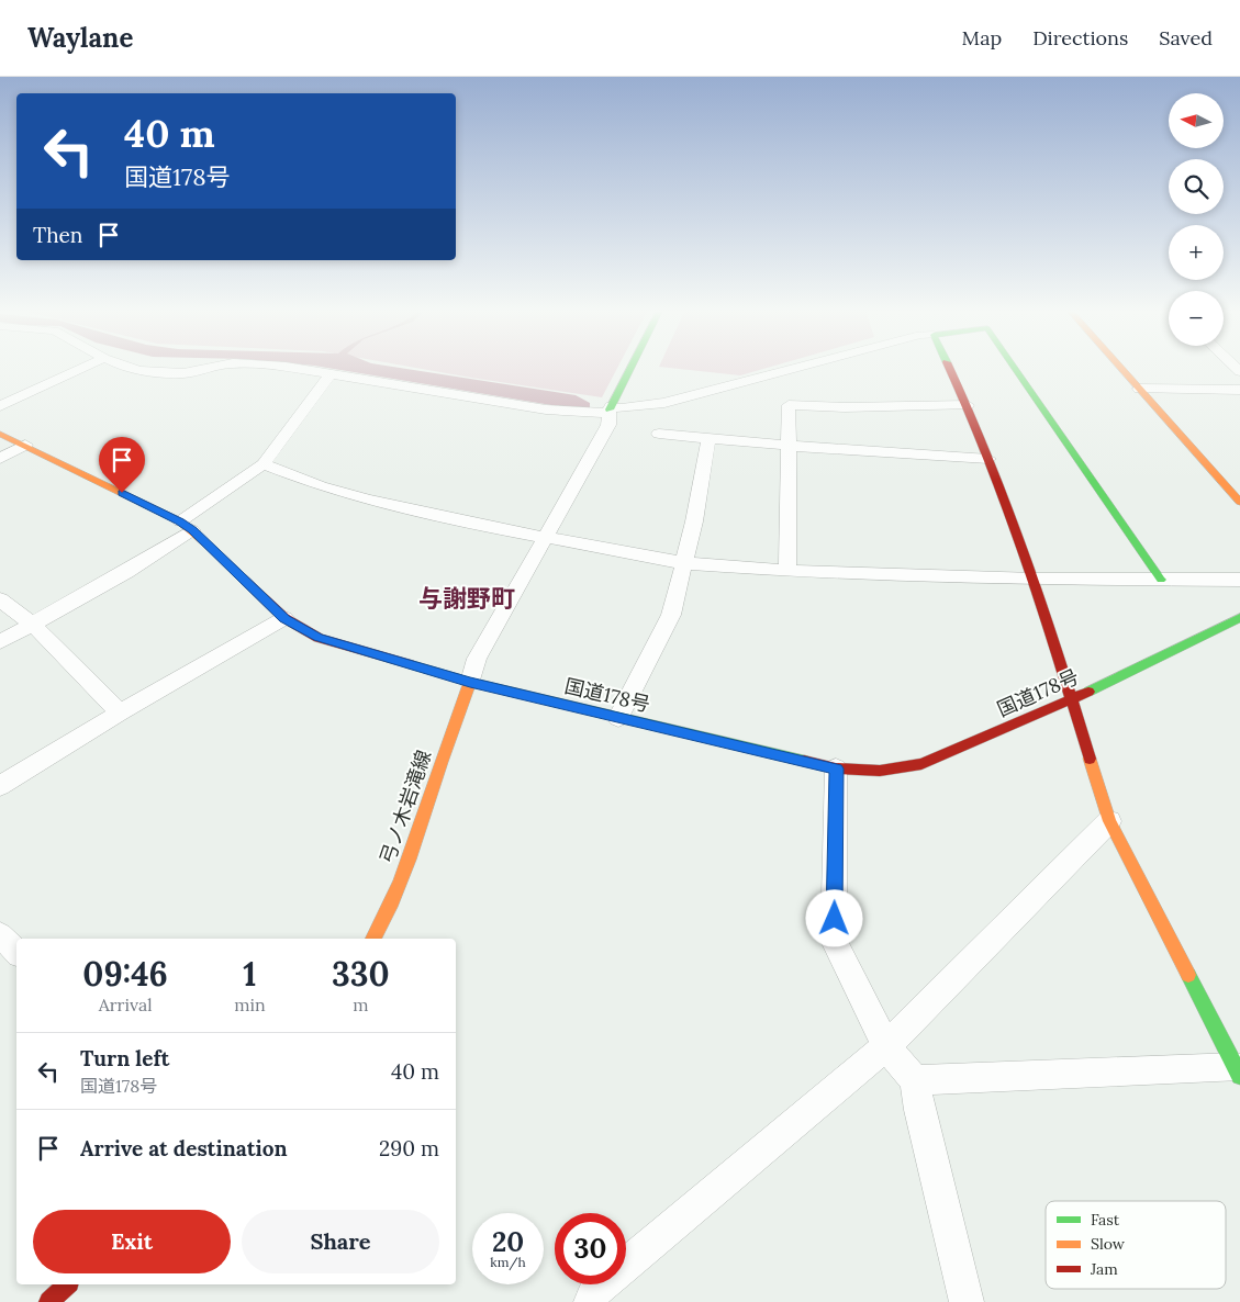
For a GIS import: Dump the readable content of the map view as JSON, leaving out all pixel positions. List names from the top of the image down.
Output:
{
  "streets": {
    "main road": ["国道178号", "弓ノ木岩滝線"]
  },
  "crossings": [
    ["国道178号", "弓ノ木岩滝線"]
  ],
  "districts": ["与謝野町"],
  "legend": ["Fast", "Slow", "Jam"],
  "north": "left",
  "page": {
    "header": "Waylane",
    "nav": ["Map", "Directions", "Saved"],
    "map_buttons": ["+", "−"],
    "turn": ["40 m", "国道178号"],
    "then": "Then",
    "eta": [
      "09:46",
      "Arrival",
      "1",
      "min",
      "330",
      "m"
    ],
    "list": [
      {
        "name": "Turn left",
        "note": "国道178号",
        "value": "40 m"
      },
      {
        "name": "Arrive at destination",
        "value": "290 m"
      }
    ],
    "buttons": ["Exit", "Share"],
    "speed": "20 km/h",
    "limit": "30"
  }
}
